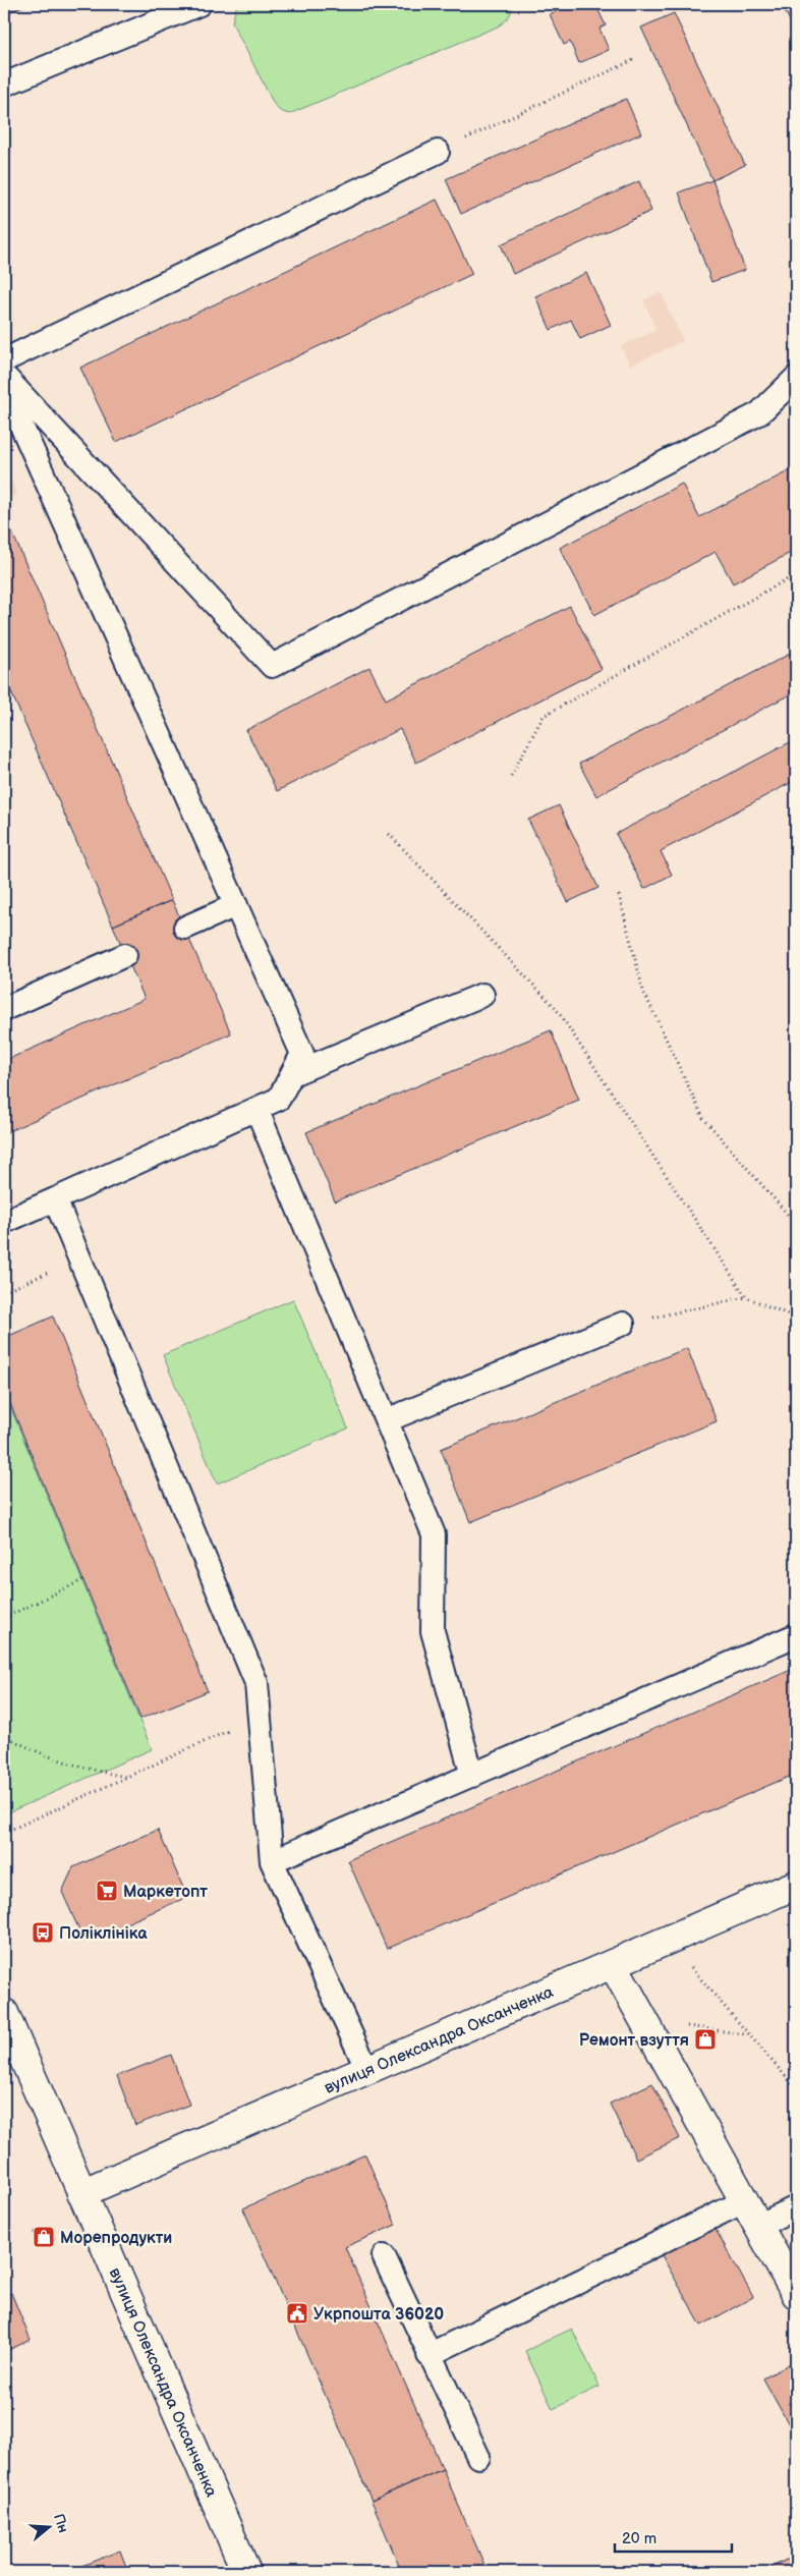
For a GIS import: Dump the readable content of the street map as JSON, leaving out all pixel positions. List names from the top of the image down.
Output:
{
  "streets": {
    "street": ["вулиця Олександра Оксанченка"]
  },
  "places": {
    "supermarket": ["Маркетопт"],
    "bus stop": ["Поліклініка"],
    "shop": ["Ремонт взуття", "Морепродукти"],
    "public building": ["Укрпошта 36020"]
  },
  "scale_bar": "20 m",
  "north": "right"
}
